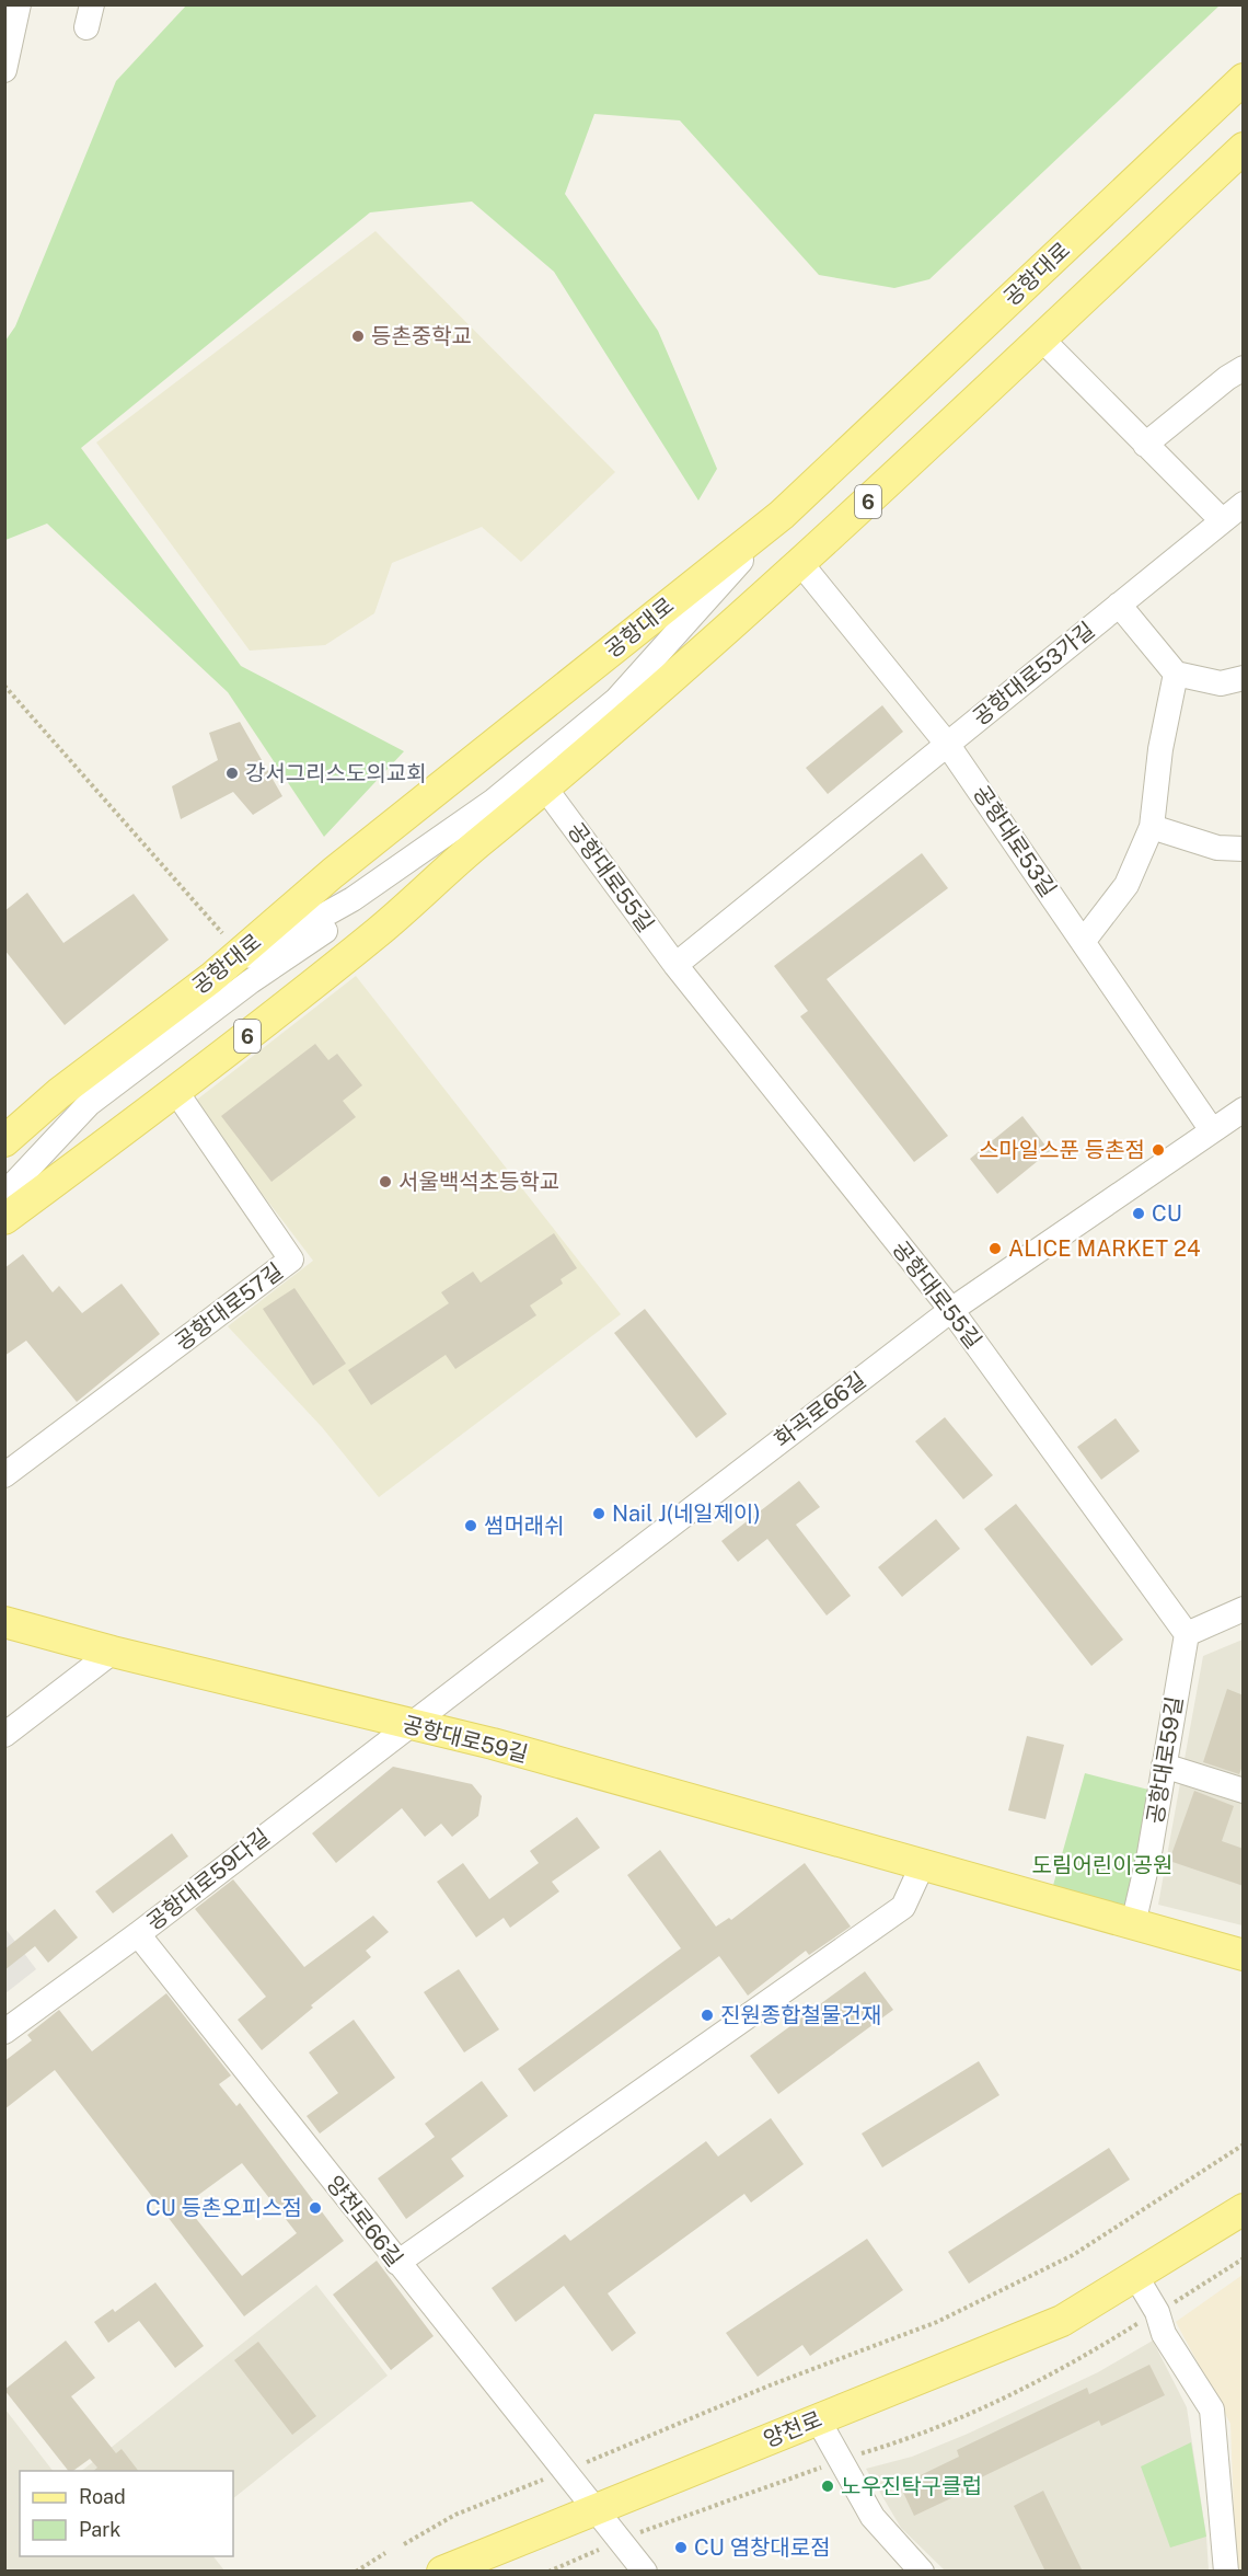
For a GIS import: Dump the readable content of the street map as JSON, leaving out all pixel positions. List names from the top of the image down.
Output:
{
  "streets": {
    "main road": [
      "공항대로",
      "6",
      "공항대로59길",
      "양천로"
    ],
    "street": [
      "공항대로53가길",
      "공항대로53길",
      "공항대로55길",
      "공항대로57길",
      "화곡로66길",
      "공항대로59다길",
      "양천로66길"
    ]
  },
  "crossings": [
    ["6", "공항대로53길"],
    ["6", "공항대로55길"],
    ["6", "공항대로57길"],
    ["공항대로53가길", "공항대로53길"],
    ["공항대로53길", "화곡로66길"],
    ["공항대로55길", "화곡로66길"],
    ["공항대로55길", "공항대로59길"],
    ["화곡로66길", "공항대로59길"],
    ["화곡로66길", "공항대로59다길"],
    ["공항대로59길", "공항대로59다길"],
    ["공항대로59다길", "양천로66길"],
    ["양천로66길", "양천로"]
  ],
  "parks": ["도림어린이공원"],
  "places": [
    "등촌중학교",
    "강서그리스도의교회",
    "스마일스푼 등촌점",
    "서울백석초등학교",
    "CU",
    "ALICE MARKET 24",
    "Nail J(네일제이)",
    "썸머래쉬",
    "진원종합철물건재",
    "CU 등촌오피스점",
    "노우진탁구클럽",
    "CU 염창대로점"
  ],
  "legend": ["Road", "Park"]
}
